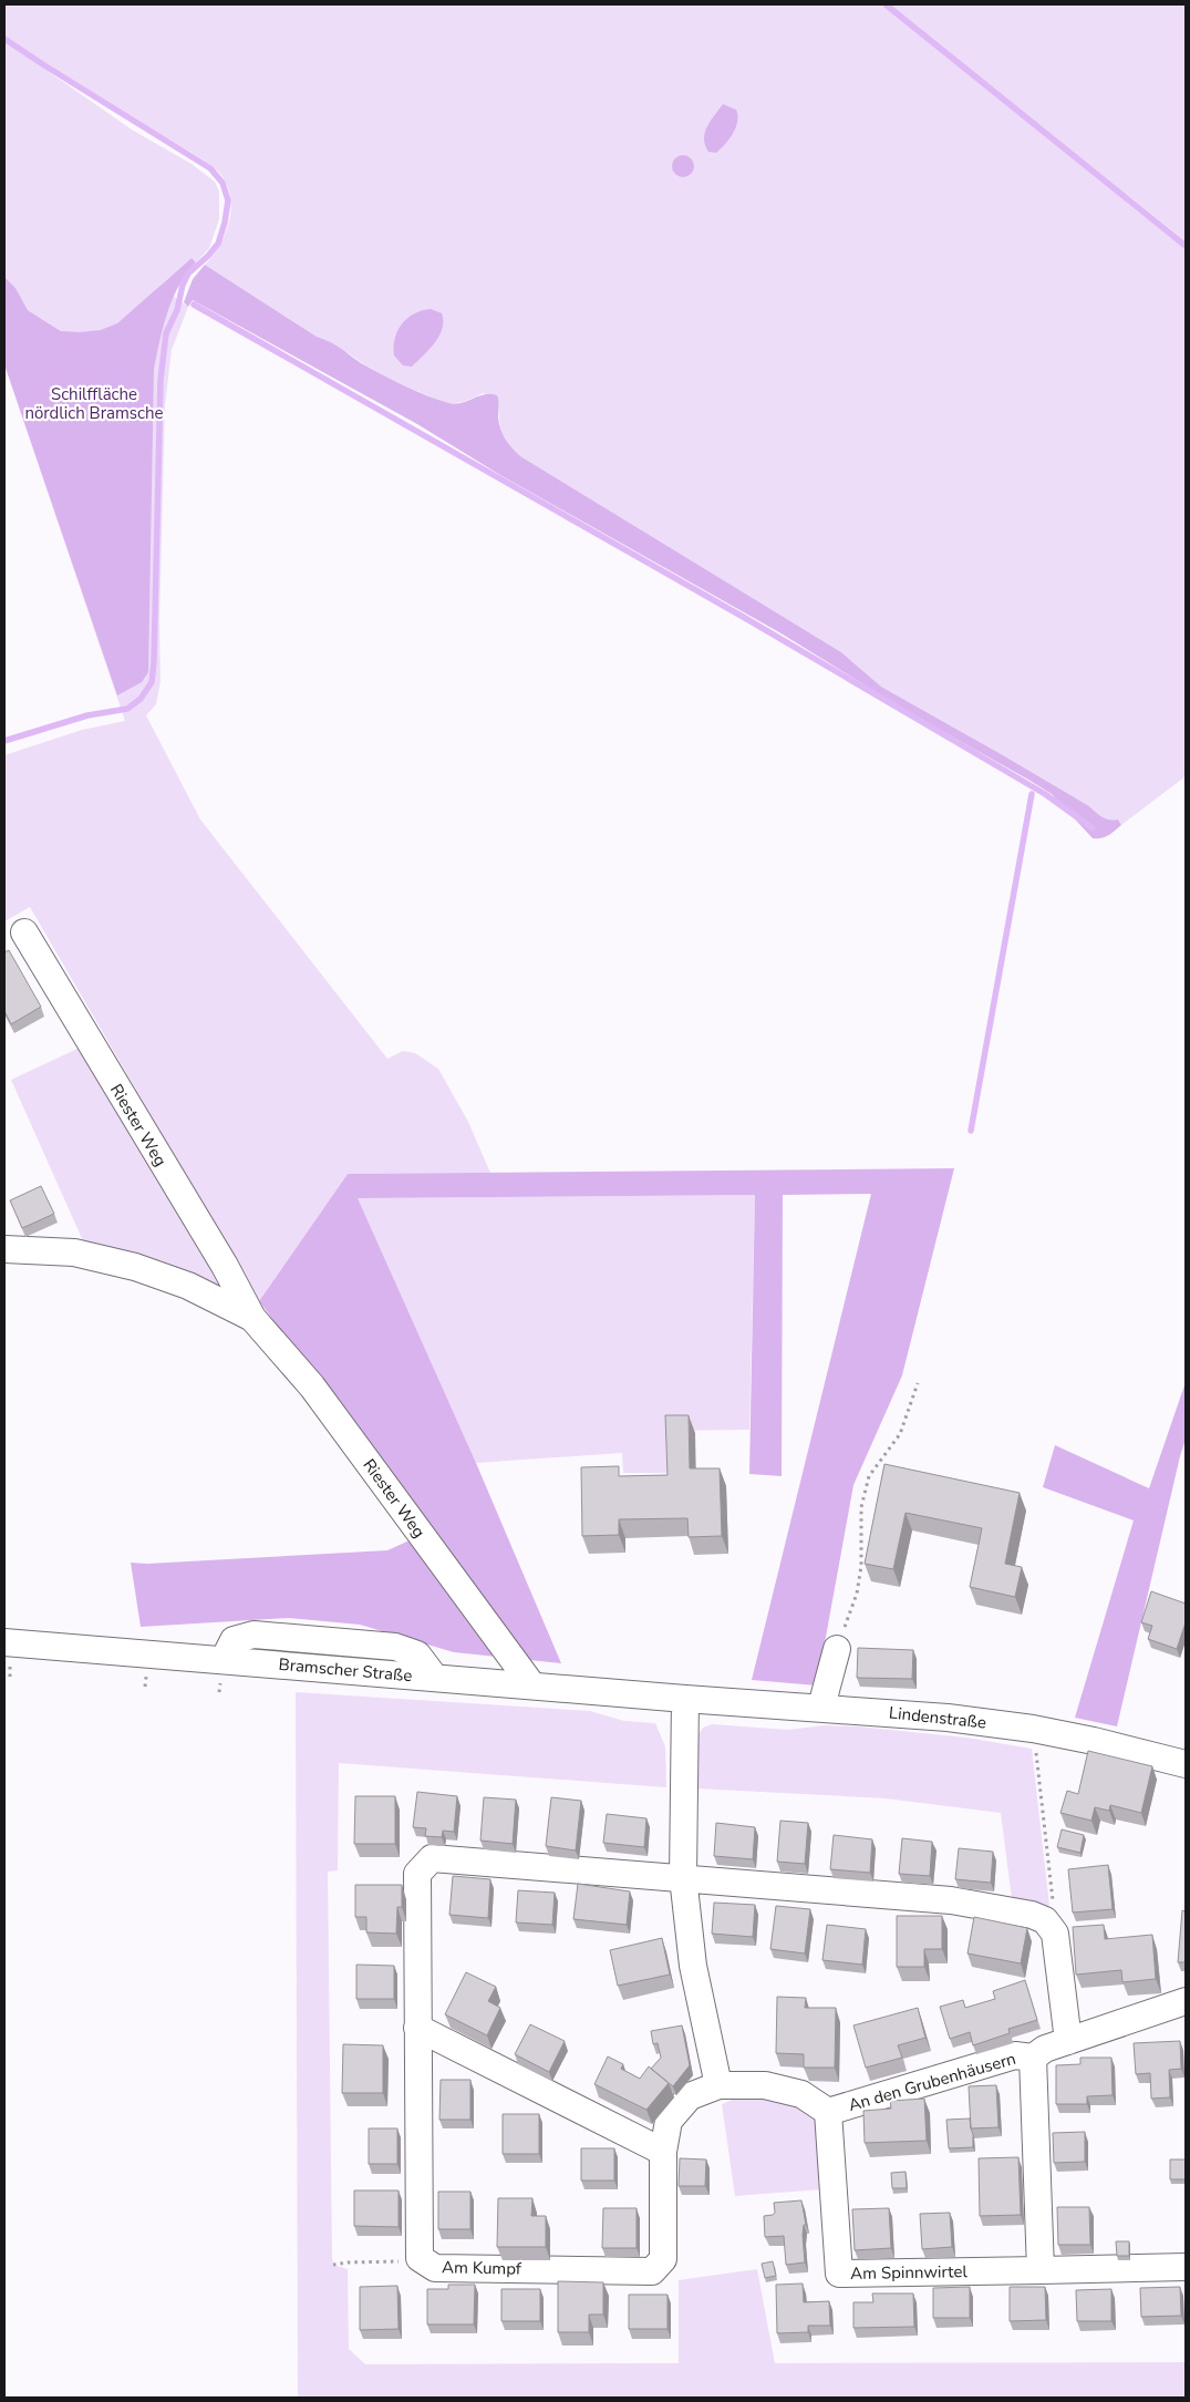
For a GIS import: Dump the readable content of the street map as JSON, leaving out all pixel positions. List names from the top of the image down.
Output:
{
  "streets": {
    "street": [
      "Riester Weg",
      "Bramscher Straße",
      "Lindenstraße",
      "An den Grubenhäusern",
      "Am Kumpf",
      "Am Spinnwirtel"
    ]
  },
  "crossings": [
    ["Riester Weg", "Bramscher Straße"],
    ["Bramscher Straße", "Lindenstraße"],
    ["An den Grubenhäusern", "Am Kumpf"],
    ["An den Grubenhäusern", "Am Spinnwirtel"]
  ],
  "parks": ["Schilffläche nördlich Bramsche"]
}
